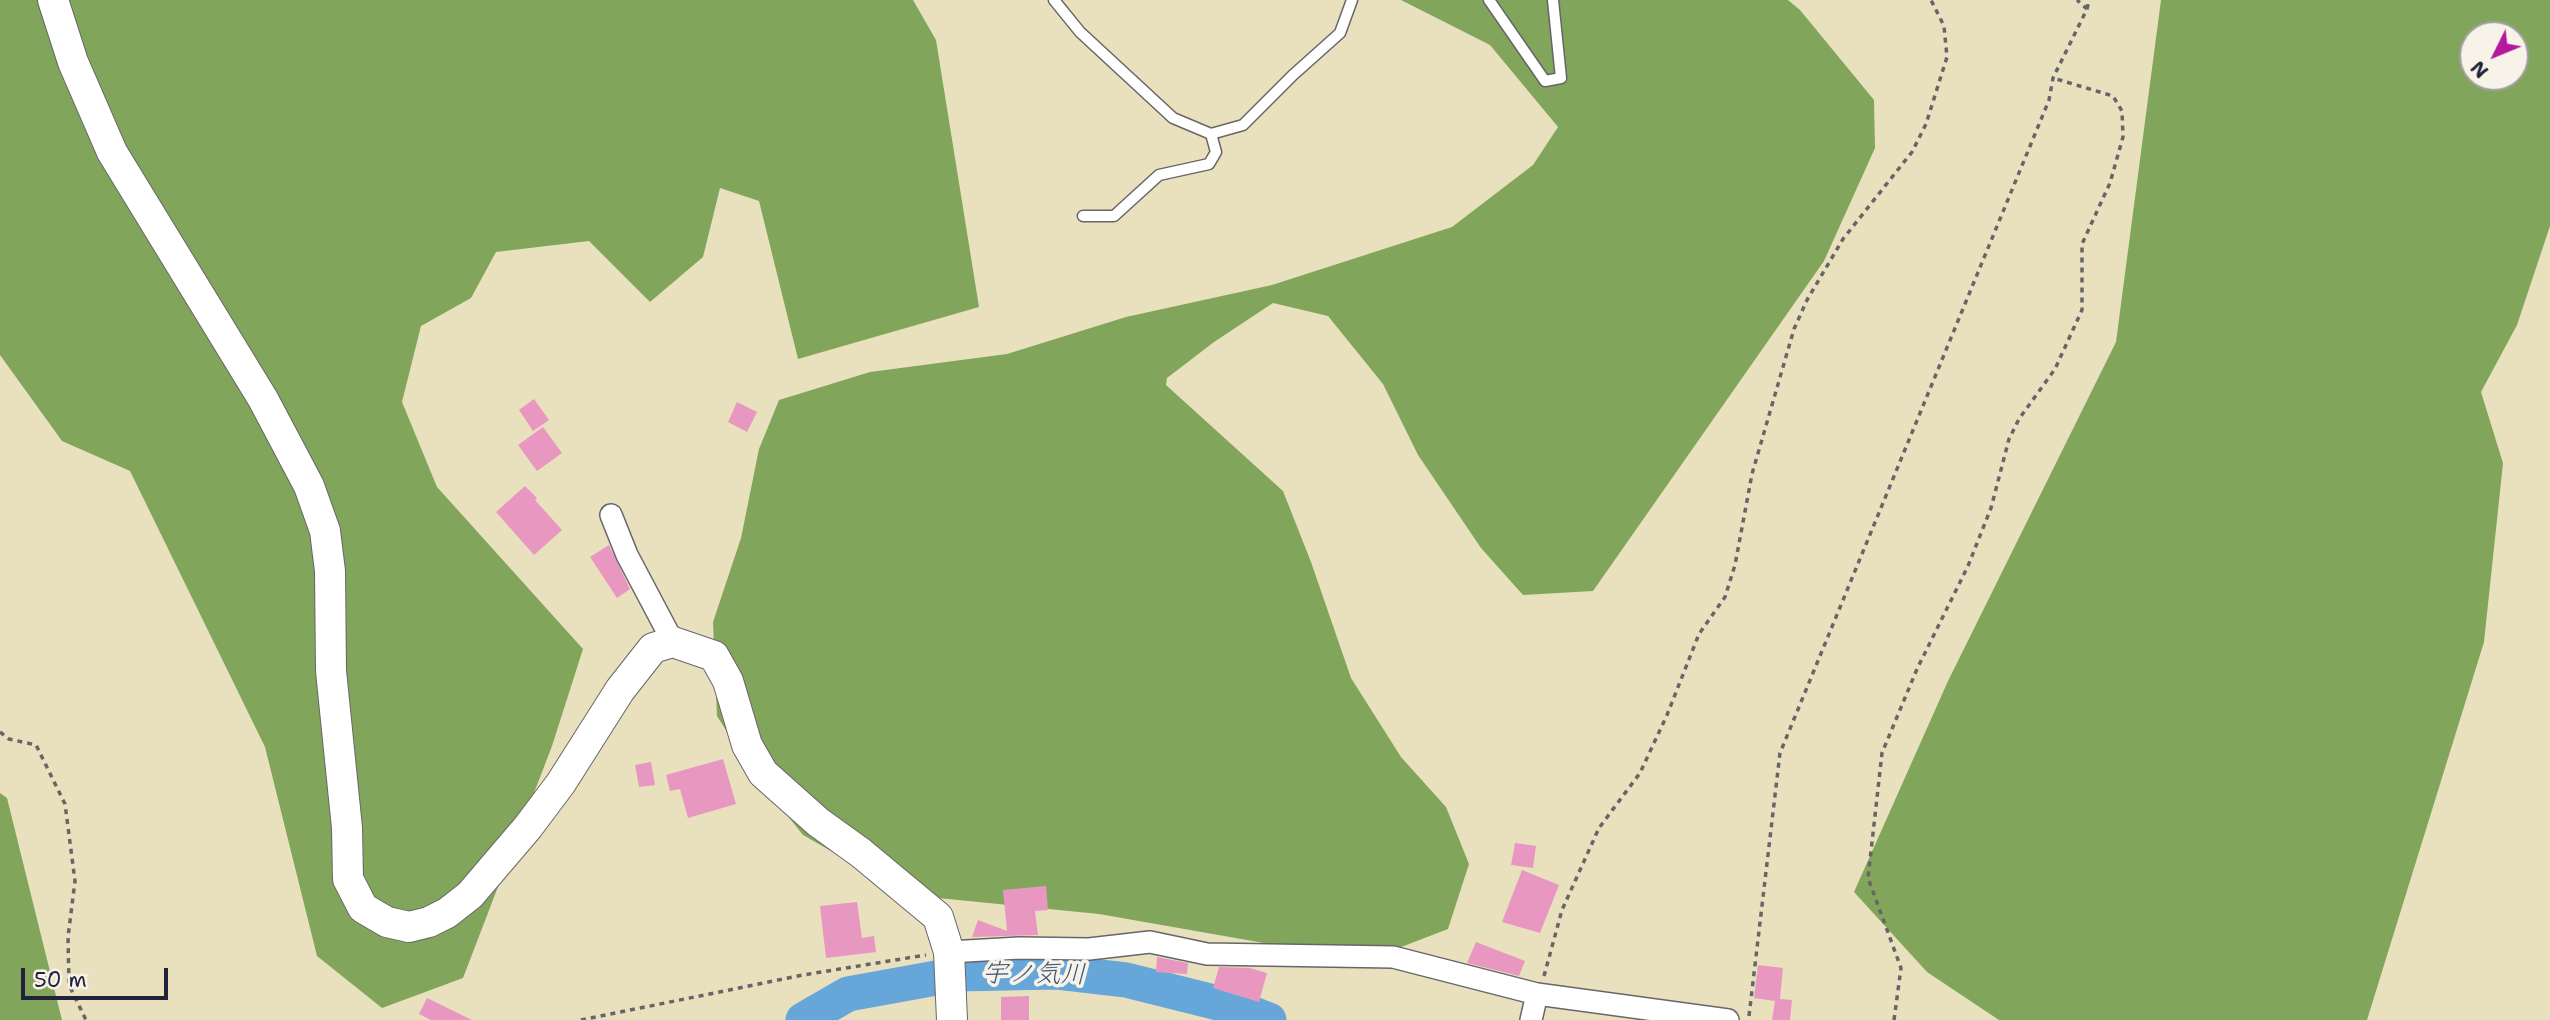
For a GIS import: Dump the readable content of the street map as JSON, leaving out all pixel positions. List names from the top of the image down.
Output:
{
  "water": ["宇ノ気川"],
  "scale_bar": "50 m",
  "north": "bottom left"
}
